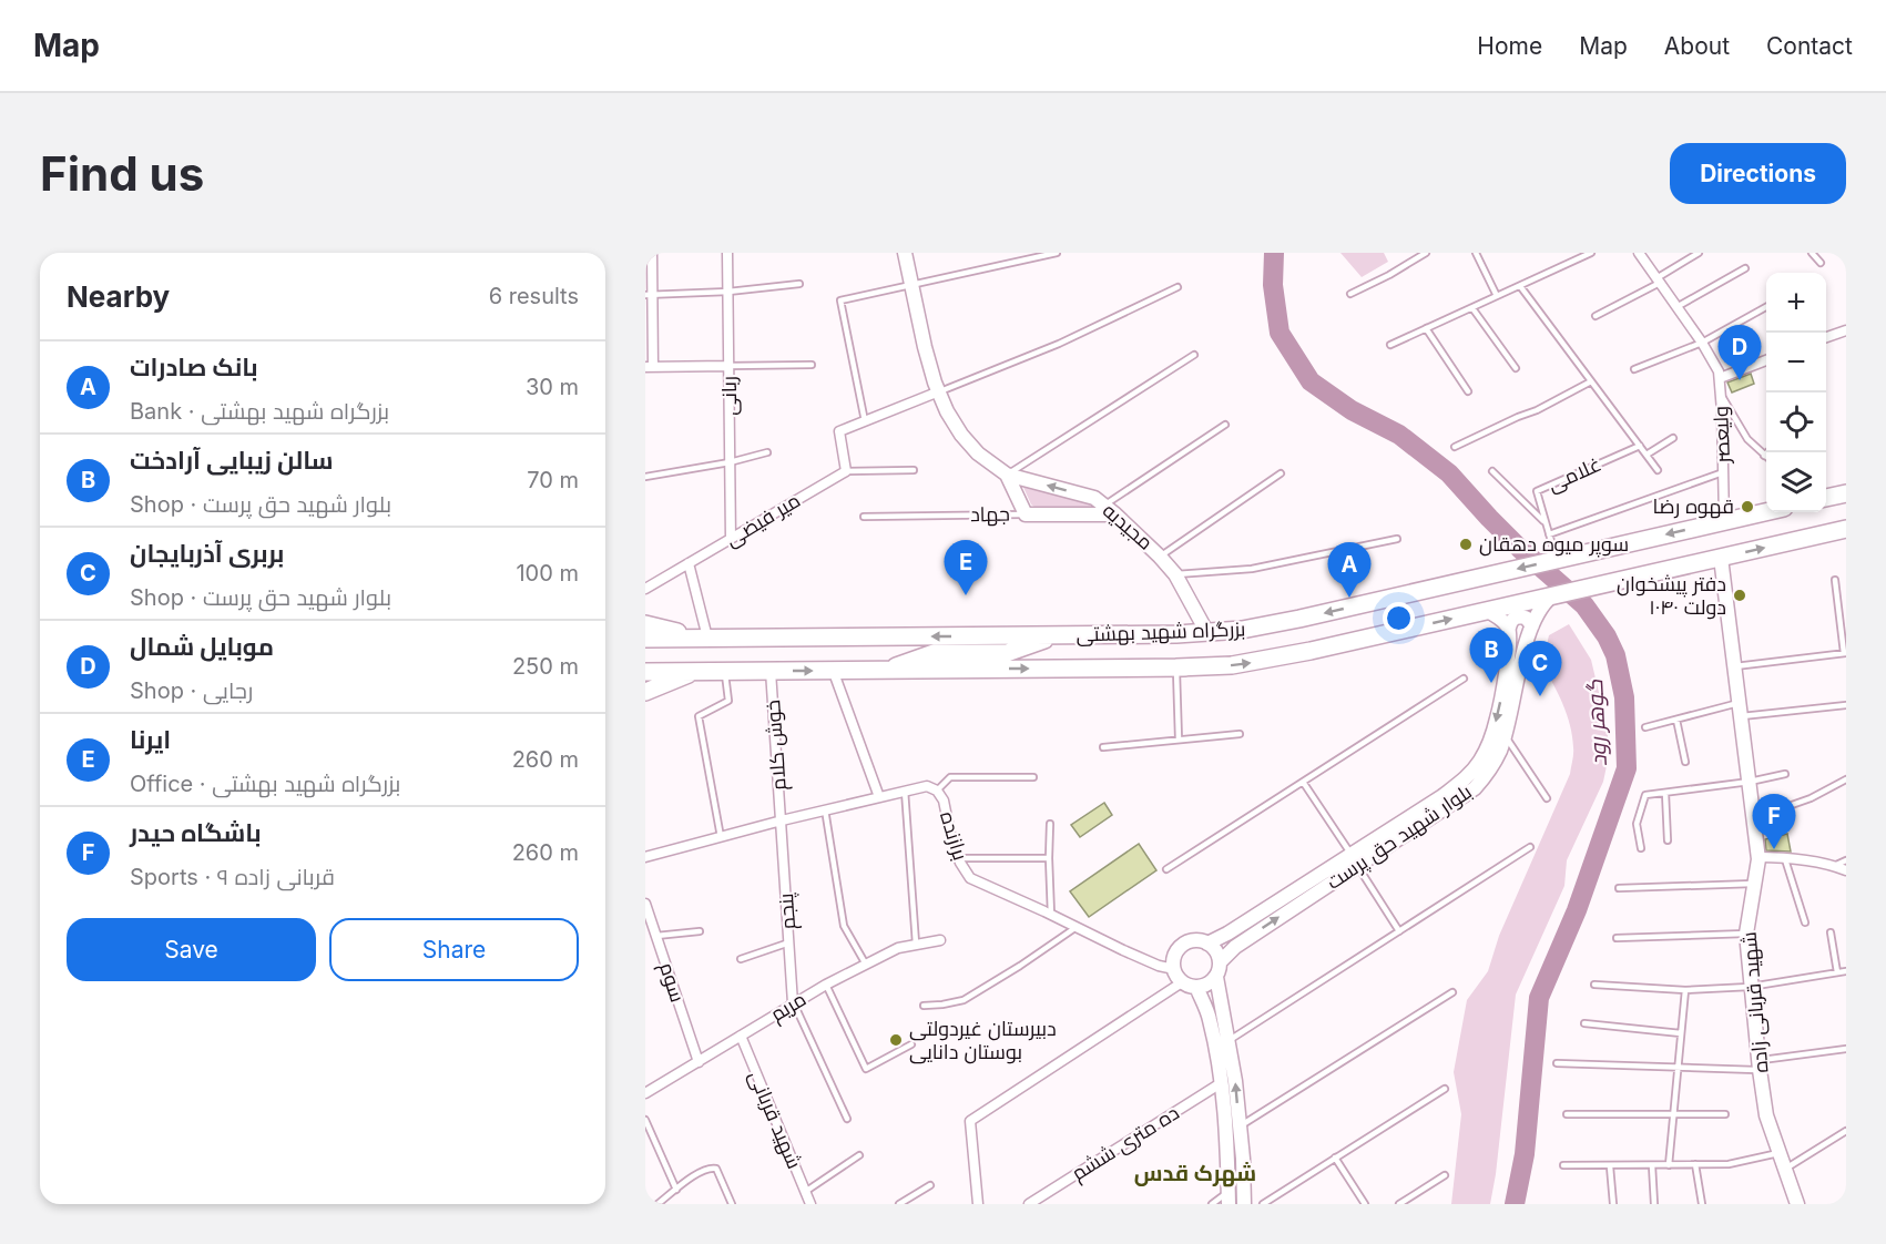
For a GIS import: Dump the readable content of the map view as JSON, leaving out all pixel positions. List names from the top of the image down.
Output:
{
  "streets": {
    "highway": ["بزرگراه شهید بهشتی"],
    "street": [
      "ربانی",
      "ولیعصر",
      "جهاد",
      "میر فیضی",
      "مجیدیه",
      "خوش کلام",
      "برازنده",
      "بلوار شهید حق پرست",
      "پنجم",
      "سوم",
      "شهید قربانی زاده",
      "مریم",
      "شهید قربانی",
      "ده متری ششم"
    ],
    "lane": ["غلامی"]
  },
  "crossings": [
    ["ربانی", "میر فیضی"],
    ["ولیعصر", "بزرگراه شهید بهشتی"],
    ["غلامی", "بزرگراه شهید بهشتی"],
    ["جهاد", "مجیدیه"],
    ["مجیدیه", "بزرگراه شهید بهشتی"],
    ["بزرگراه شهید بهشتی", "خوش کلام"],
    ["بزرگراه شهید بهشتی", "بلوار شهید حق پرست"],
    ["بزرگراه شهید بهشتی", "شهید قربانی زاده"],
    ["خوش کلام", "برازنده"],
    ["خوش کلام", "پنجم"],
    ["برازنده", "بلوار شهید حق پرست"],
    ["برازنده", "پنجم"],
    ["پنجم", "مریم"],
    ["سوم", "مریم"],
    ["مریم", "شهید قربانی"]
  ],
  "one_way": ["مجیدیه"],
  "districts": ["شهرک قدس"],
  "water": ["گوهر رود"],
  "places": [
    "قهوه رضا",
    "سوپر میوه دهقان",
    "دفتر پیشخوان دولت ۱۰۴۰",
    "دبیرستان غیردولتی بوستان دانایی"
  ],
  "page": {
    "header": "Map",
    "nav": [
      "Home",
      "Map",
      "About",
      "Contact"
    ],
    "buttons": [
      "Directions",
      ["Save", "Share"]
    ],
    "title": "Find us",
    "heading": ["Nearby", "6 results"],
    "map_buttons": ["+", "−"],
    "pins": [
      "D",
      "E",
      "A",
      "B",
      "C",
      "F"
    ],
    "list": [
      {
        "mark": "A",
        "name": "بانک صادرات",
        "note": "Bank · بزرگراه شهید بهشتی",
        "value": "30 m"
      },
      {
        "mark": "B",
        "name": "سالن زیبایی آرادخت",
        "note": "Shop · بلوار شهید حق پرست",
        "value": "70 m"
      },
      {
        "mark": "C",
        "name": "بربری آذربایجان",
        "note": "Shop · بلوار شهید حق پرست",
        "value": "100 m"
      },
      {
        "mark": "D",
        "name": "موبایل شمال",
        "note": "Shop · رجایی",
        "value": "250 m"
      },
      {
        "mark": "E",
        "name": "ایرنا",
        "note": "Office · بزرگراه شهید بهشتی",
        "value": "260 m"
      },
      {
        "mark": "F",
        "name": "باشگاه حیدر",
        "note": "Sports · قربانی زاده ۹",
        "value": "260 m"
      }
    ]
  }
}
